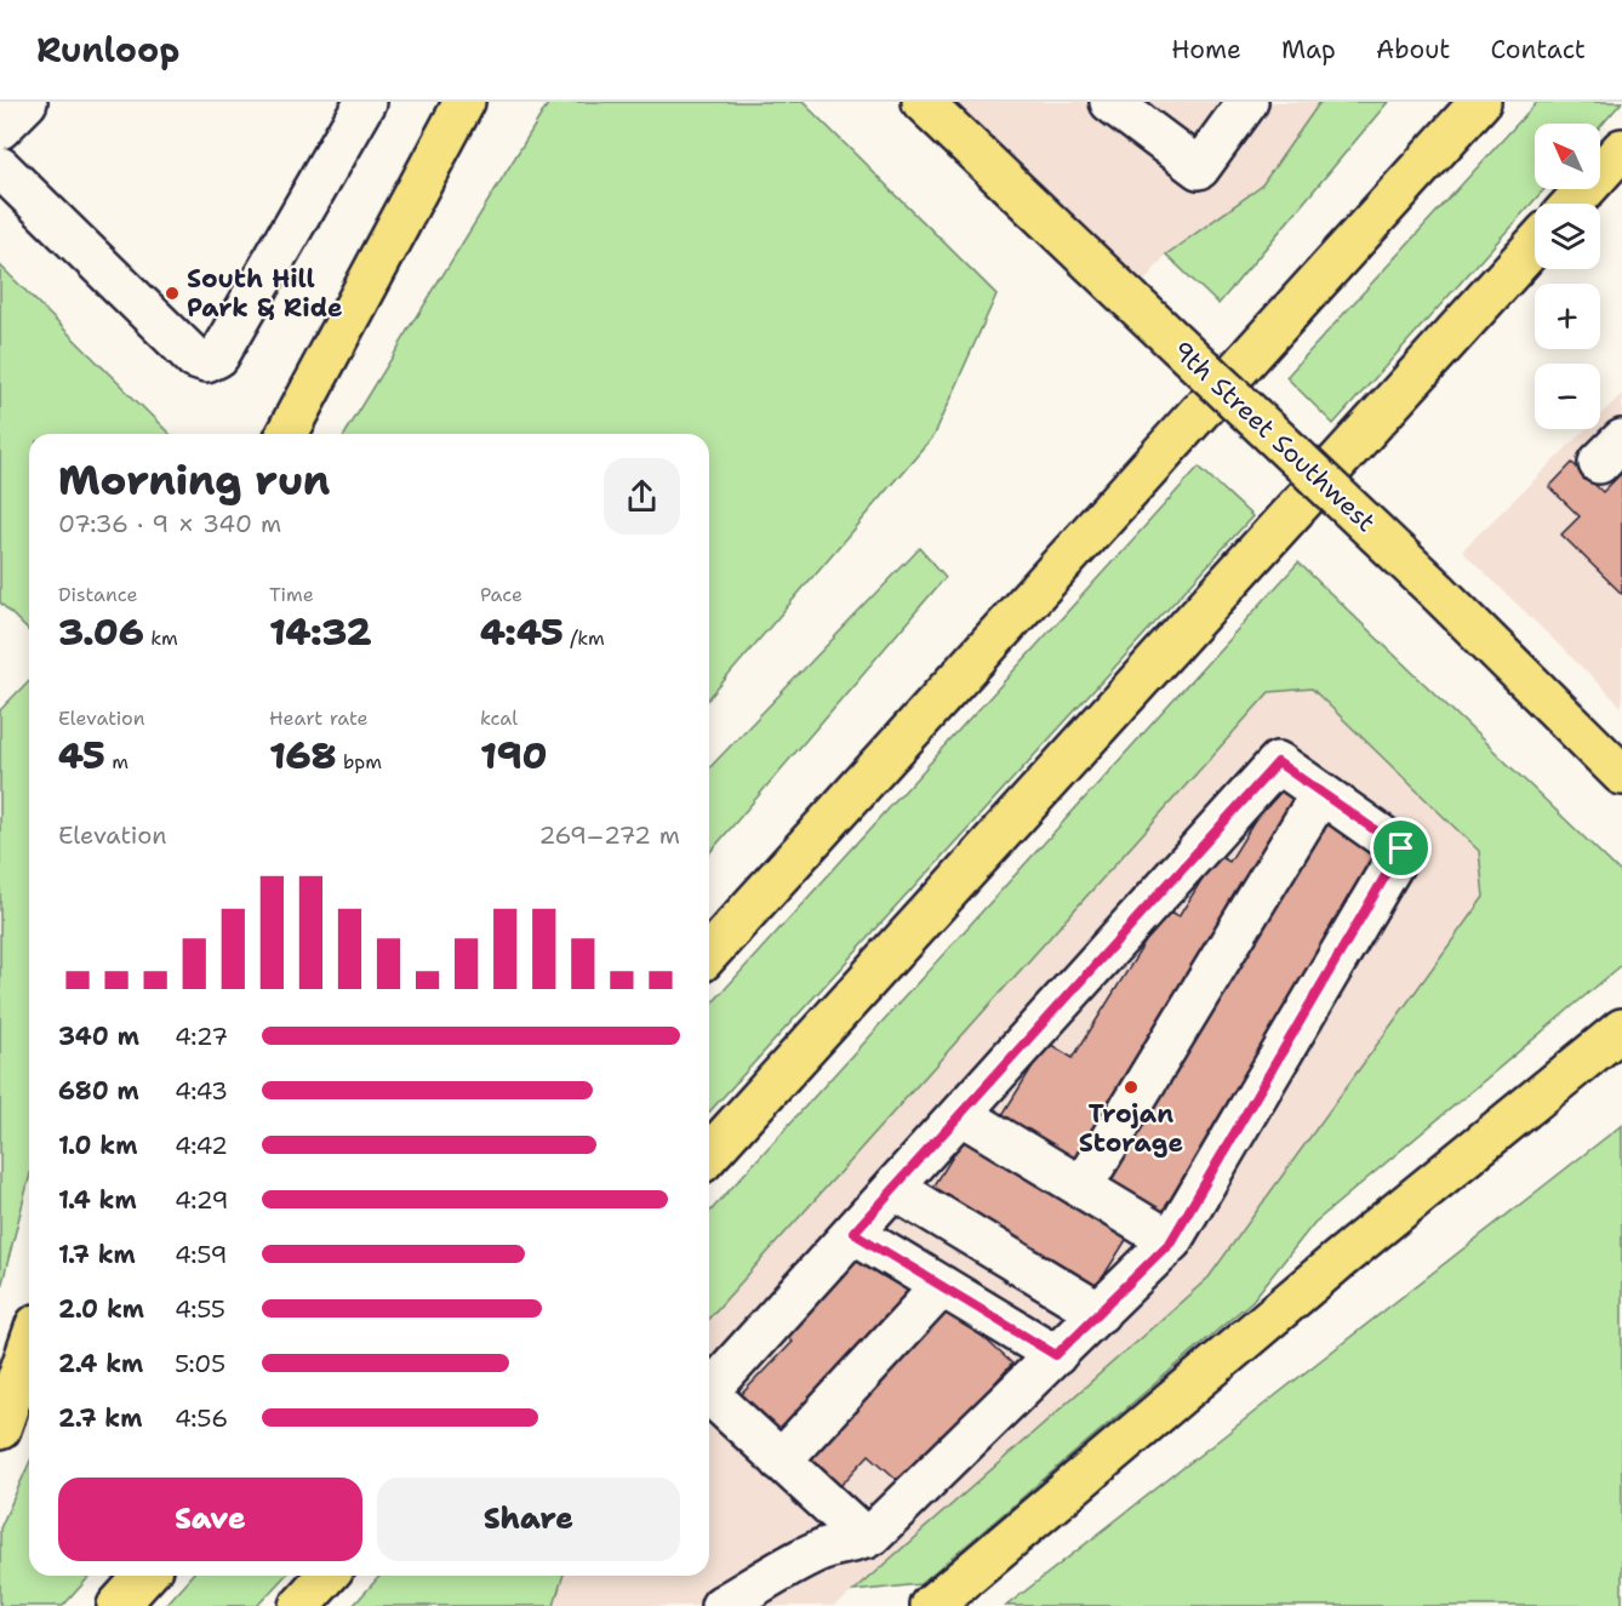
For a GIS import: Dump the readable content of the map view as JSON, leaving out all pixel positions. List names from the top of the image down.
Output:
{
  "streets": {
    "main road": ["9th Street Southwest"]
  },
  "places": ["South Hill Park & Ride", "Trojan Storage"],
  "north": "top left",
  "page": {
    "header": "Runloop",
    "nav": [
      "Home",
      "Map",
      "About",
      "Contact"
    ],
    "map_buttons": ["+", "−"],
    "heading": ["Morning run", "07:36 · 9 × 340 m"],
    "stats": [
      ["Distance", "3.06 km"],
      ["Time", "14:32"],
      ["Pace", "4:45 /km"],
      ["Elevation", "45 m"],
      ["Heart rate", "168 bpm"],
      ["kcal", "190"]
    ],
    "chart": ["Elevation", "269–272 m"],
    "list": [
      {
        "name": "340 m",
        "note": "4:27"
      },
      {
        "name": "680 m",
        "note": "4:43"
      },
      {
        "name": "1.0 km",
        "note": "4:42"
      },
      {
        "name": "1.4 km",
        "note": "4:29"
      },
      {
        "name": "1.7 km",
        "note": "4:59"
      },
      {
        "name": "2.0 km",
        "note": "4:55"
      },
      {
        "name": "2.4 km",
        "note": "5:05"
      },
      {
        "name": "2.7 km",
        "note": "4:56"
      }
    ],
    "buttons": ["Save", "Share"]
  }
}
